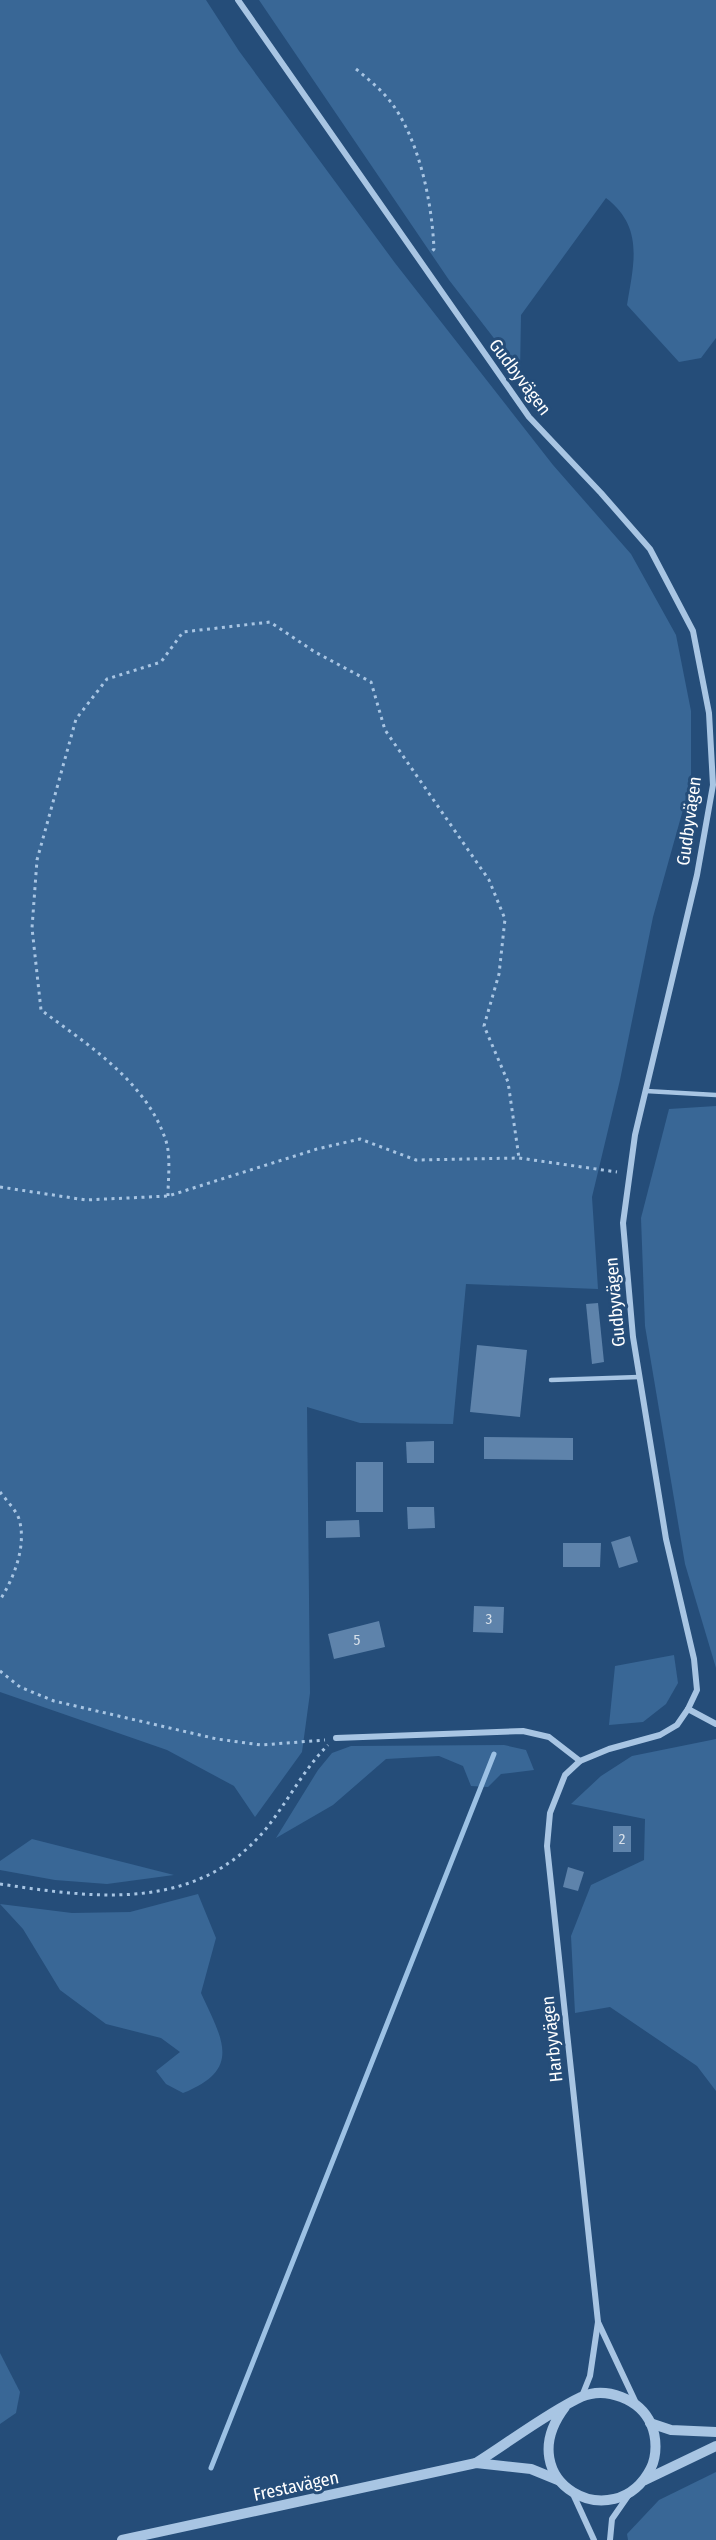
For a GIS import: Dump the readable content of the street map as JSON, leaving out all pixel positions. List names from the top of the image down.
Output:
{
  "streets": {
    "street": ["Gudbyvägen", "Harbyvägen", "Frestavägen"]
  },
  "crossings": [
    ["Gudbyvägen", "Harbyvägen"],
    ["Harbyvägen", "Frestavägen"]
  ],
  "house_numbers": ["3", "5", "2"]
}
